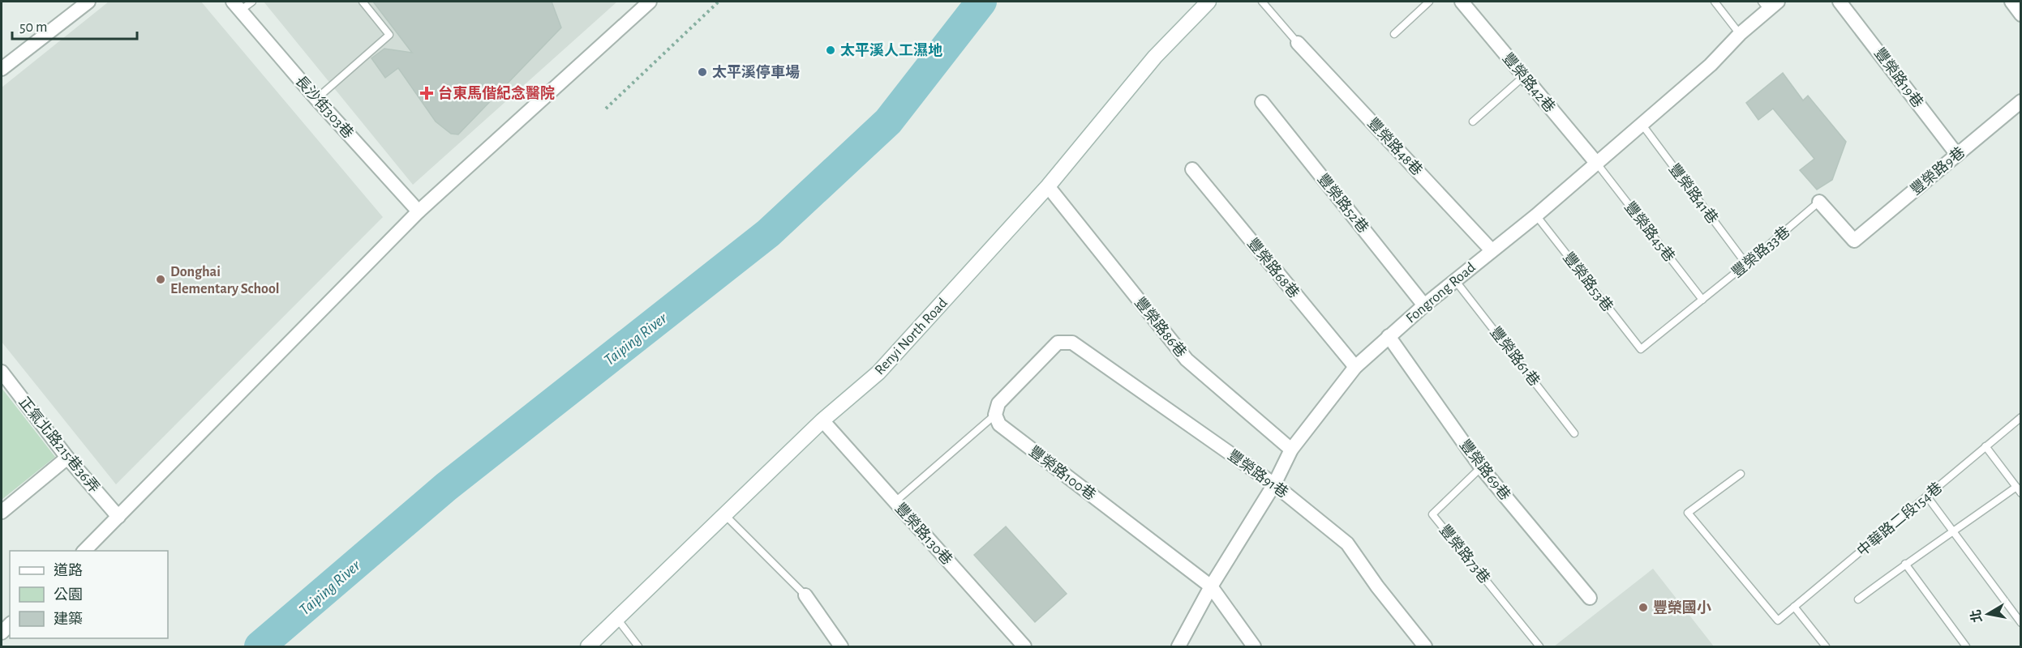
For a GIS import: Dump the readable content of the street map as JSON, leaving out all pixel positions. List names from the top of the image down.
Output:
{
  "streets": {
    "street": [
      "豐榮路19巷",
      "豐榮路42巷",
      "長沙街303巷",
      "豐榮路48巷",
      "豐榮路9巷",
      "豐榮路52巷",
      "豐榮路68巷",
      "Fongrong Road",
      "豐榮路86巷",
      "Renyi North Road",
      "正氣北路215巷36弄",
      "豐榮路69巷",
      "豐榮路100巷",
      "豐榮路91巷",
      "豐榮路130巷"
    ],
    "lane": [
      "豐榮路41巷",
      "豐榮路45巷",
      "豐榮路33巷",
      "豐榮路53巷",
      "豐榮路61巷",
      "中華路二段154巷",
      "豐榮路73巷"
    ]
  },
  "crossings": [
    ["豐榮路19巷", "豐榮路9巷"],
    ["豐榮路42巷", "豐榮路45巷"],
    ["豐榮路42巷", "Fongrong Road"],
    ["豐榮路48巷", "Fongrong Road"],
    ["豐榮路9巷", "豐榮路33巷"],
    ["豐榮路41巷", "豐榮路33巷"],
    ["豐榮路41巷", "Fongrong Road"],
    ["豐榮路52巷", "Fongrong Road"],
    ["豐榮路45巷", "豐榮路33巷"],
    ["豐榮路45巷", "Fongrong Road"],
    ["豐榮路33巷", "豐榮路53巷"],
    ["豐榮路68巷", "Fongrong Road"],
    ["豐榮路53巷", "Fongrong Road"],
    ["Fongrong Road", "豐榮路86巷"],
    ["Fongrong Road", "豐榮路61巷"],
    ["Fongrong Road", "豐榮路69巷"],
    ["Fongrong Road", "豐榮路100巷"],
    ["Fongrong Road", "豐榮路91巷"],
    ["豐榮路86巷", "Renyi North Road"],
    ["Renyi North Road", "豐榮路130巷"],
    ["豐榮路69巷", "豐榮路73巷"],
    ["豐榮路100巷", "豐榮路91巷"]
  ],
  "water": ["Taiping River"],
  "places": {
    "other": [
      "太平溪人工濕地",
      "太平溪停車場",
      "Donghai Elementary School",
      "豐榮國小"
    ],
    "health": ["台東馬偕紀念醫院"]
  },
  "legend": ["道路", "公園", "建築"],
  "scale_bar": "50 m",
  "north": "left"
}
